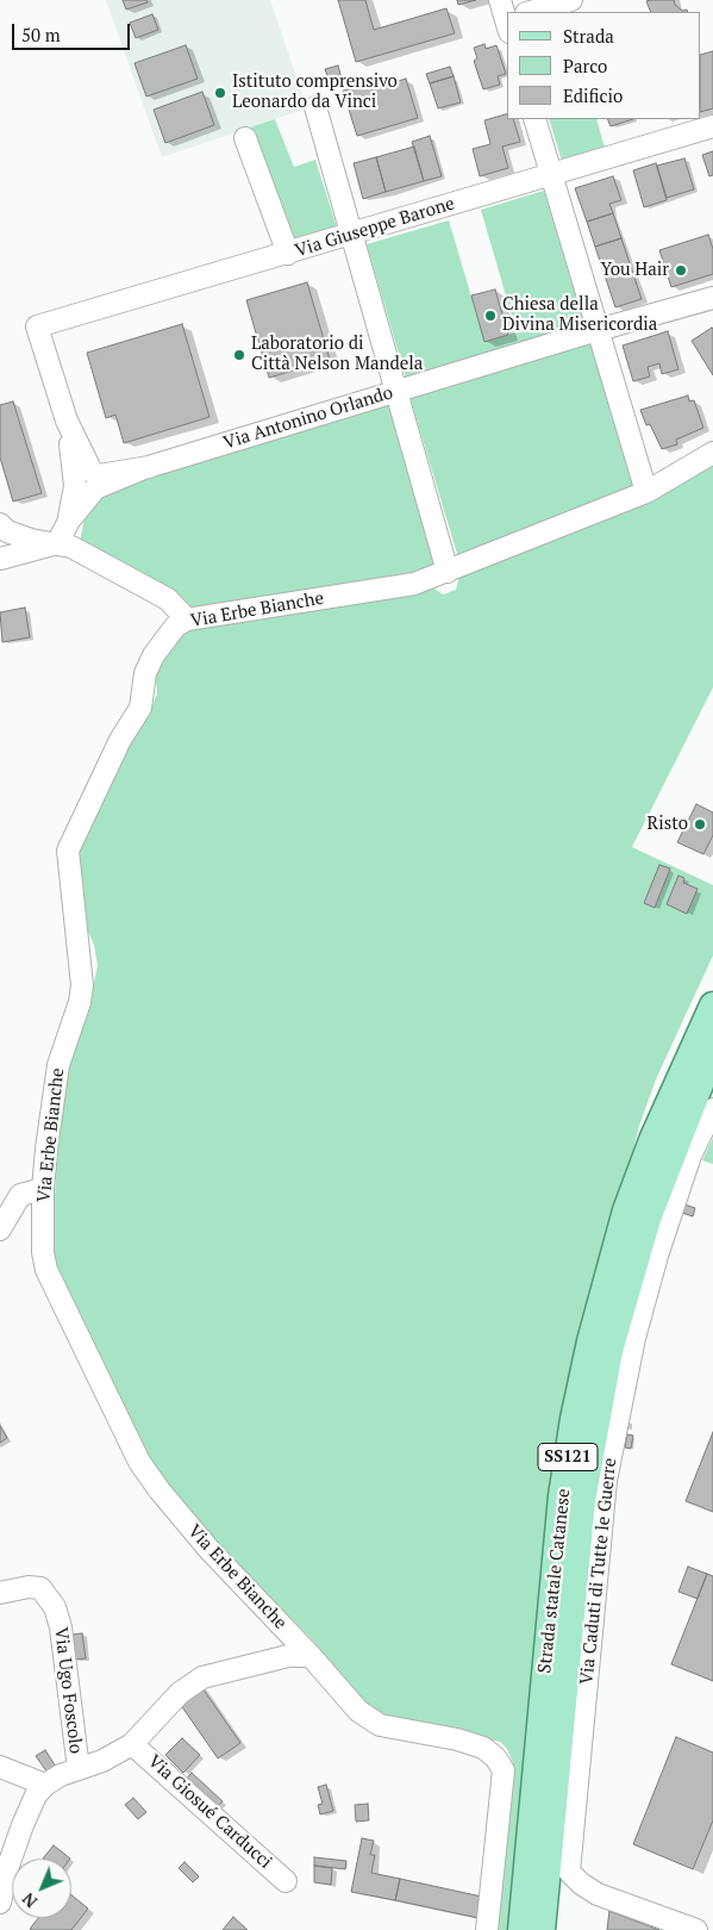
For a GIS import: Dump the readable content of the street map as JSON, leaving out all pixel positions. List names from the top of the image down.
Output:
{
  "streets": {
    "main road": ["SS121", "Strada statale Catanese"],
    "street": [
      "Via Giuseppe Barone",
      "Via Antonino Orlando",
      "Via Erbe Bianche",
      "Via Caduti di Tutte le Guerre",
      "Via Ugo Foscolo",
      "Via Giosué Carducci"
    ]
  },
  "places": [
    "Istituto comprensivo Leonardo da Vinci",
    "You Hair",
    "Chiesa della Divina Misericordia",
    "Laboratorio di Città Nelson Mandela",
    "Risto"
  ],
  "legend": ["Strada", "Parco", "Edificio"],
  "scale_bar": "50 m",
  "north": "bottom left"
}
